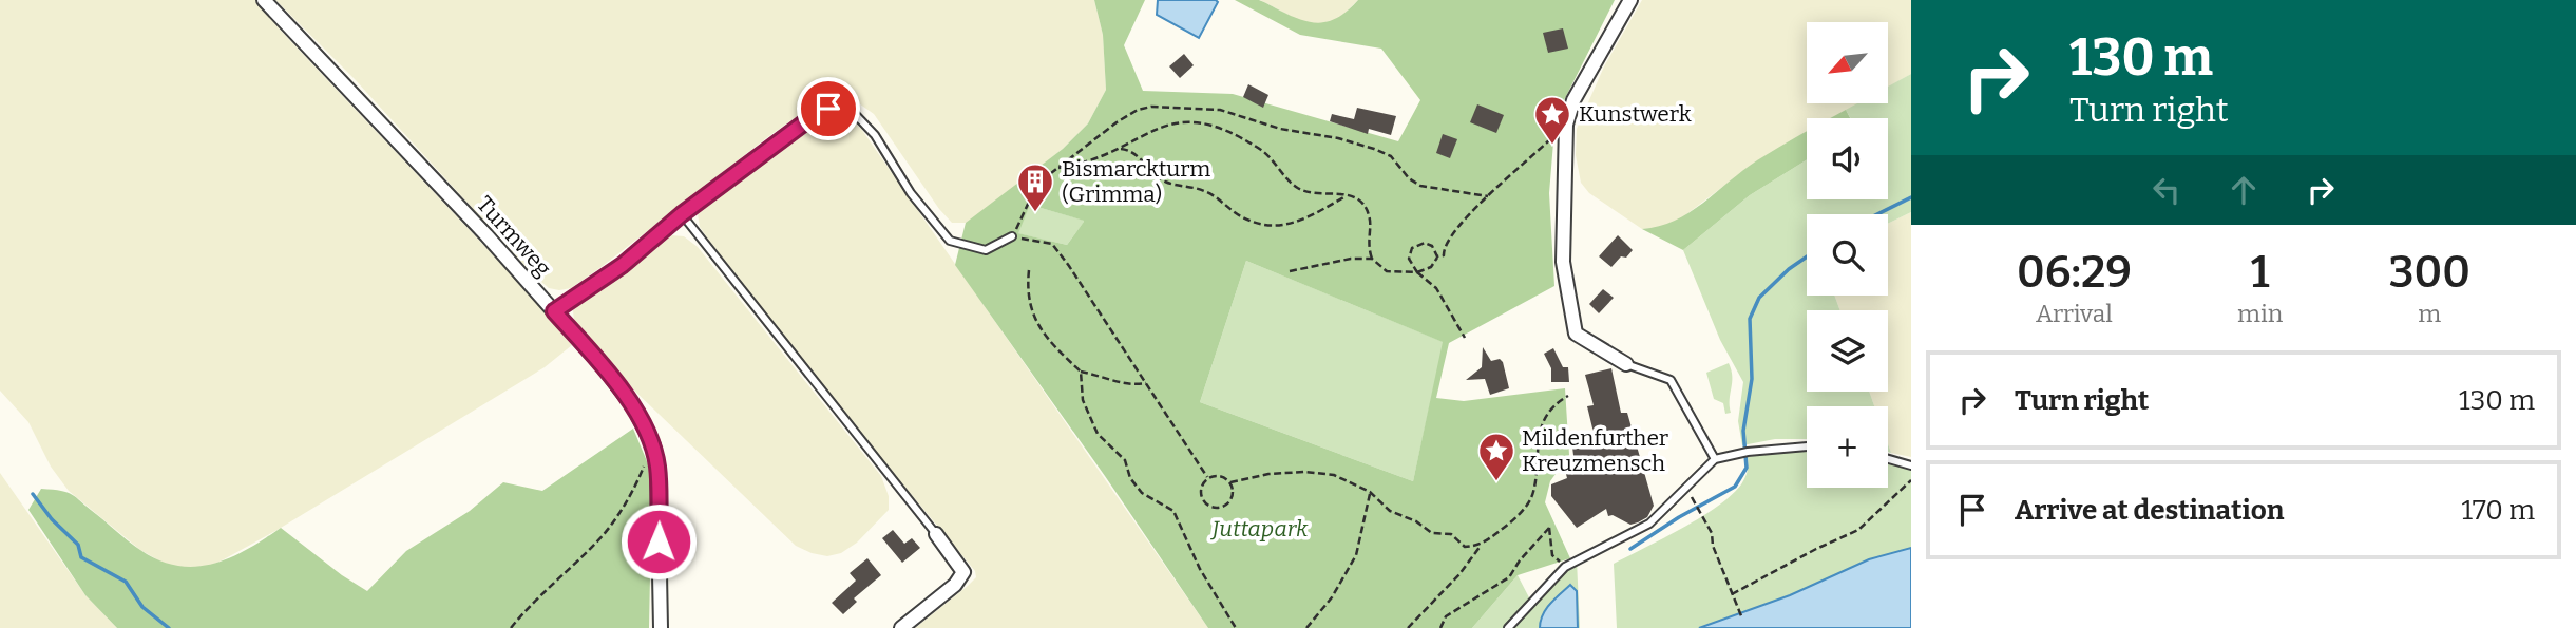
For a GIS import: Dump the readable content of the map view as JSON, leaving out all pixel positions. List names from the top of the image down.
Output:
{
  "streets": {
    "street": ["Turmweg"]
  },
  "parks": ["Juttapark"],
  "places": {
    "place": ["Kunstwerk", "Mildenfurther Kreuzmensch"],
    "building": ["Bismarckturm (Grimma)"]
  },
  "north": "bottom left",
  "page": {
    "turn": ["130 m", "Turn right"],
    "map_buttons": "+",
    "eta": [
      "06:29",
      "Arrival",
      "1",
      "min",
      "300",
      "m"
    ],
    "list": [
      {
        "name": "Turn right",
        "value": "130 m"
      },
      {
        "name": "Arrive at destination",
        "value": "170 m"
      }
    ]
  }
}
